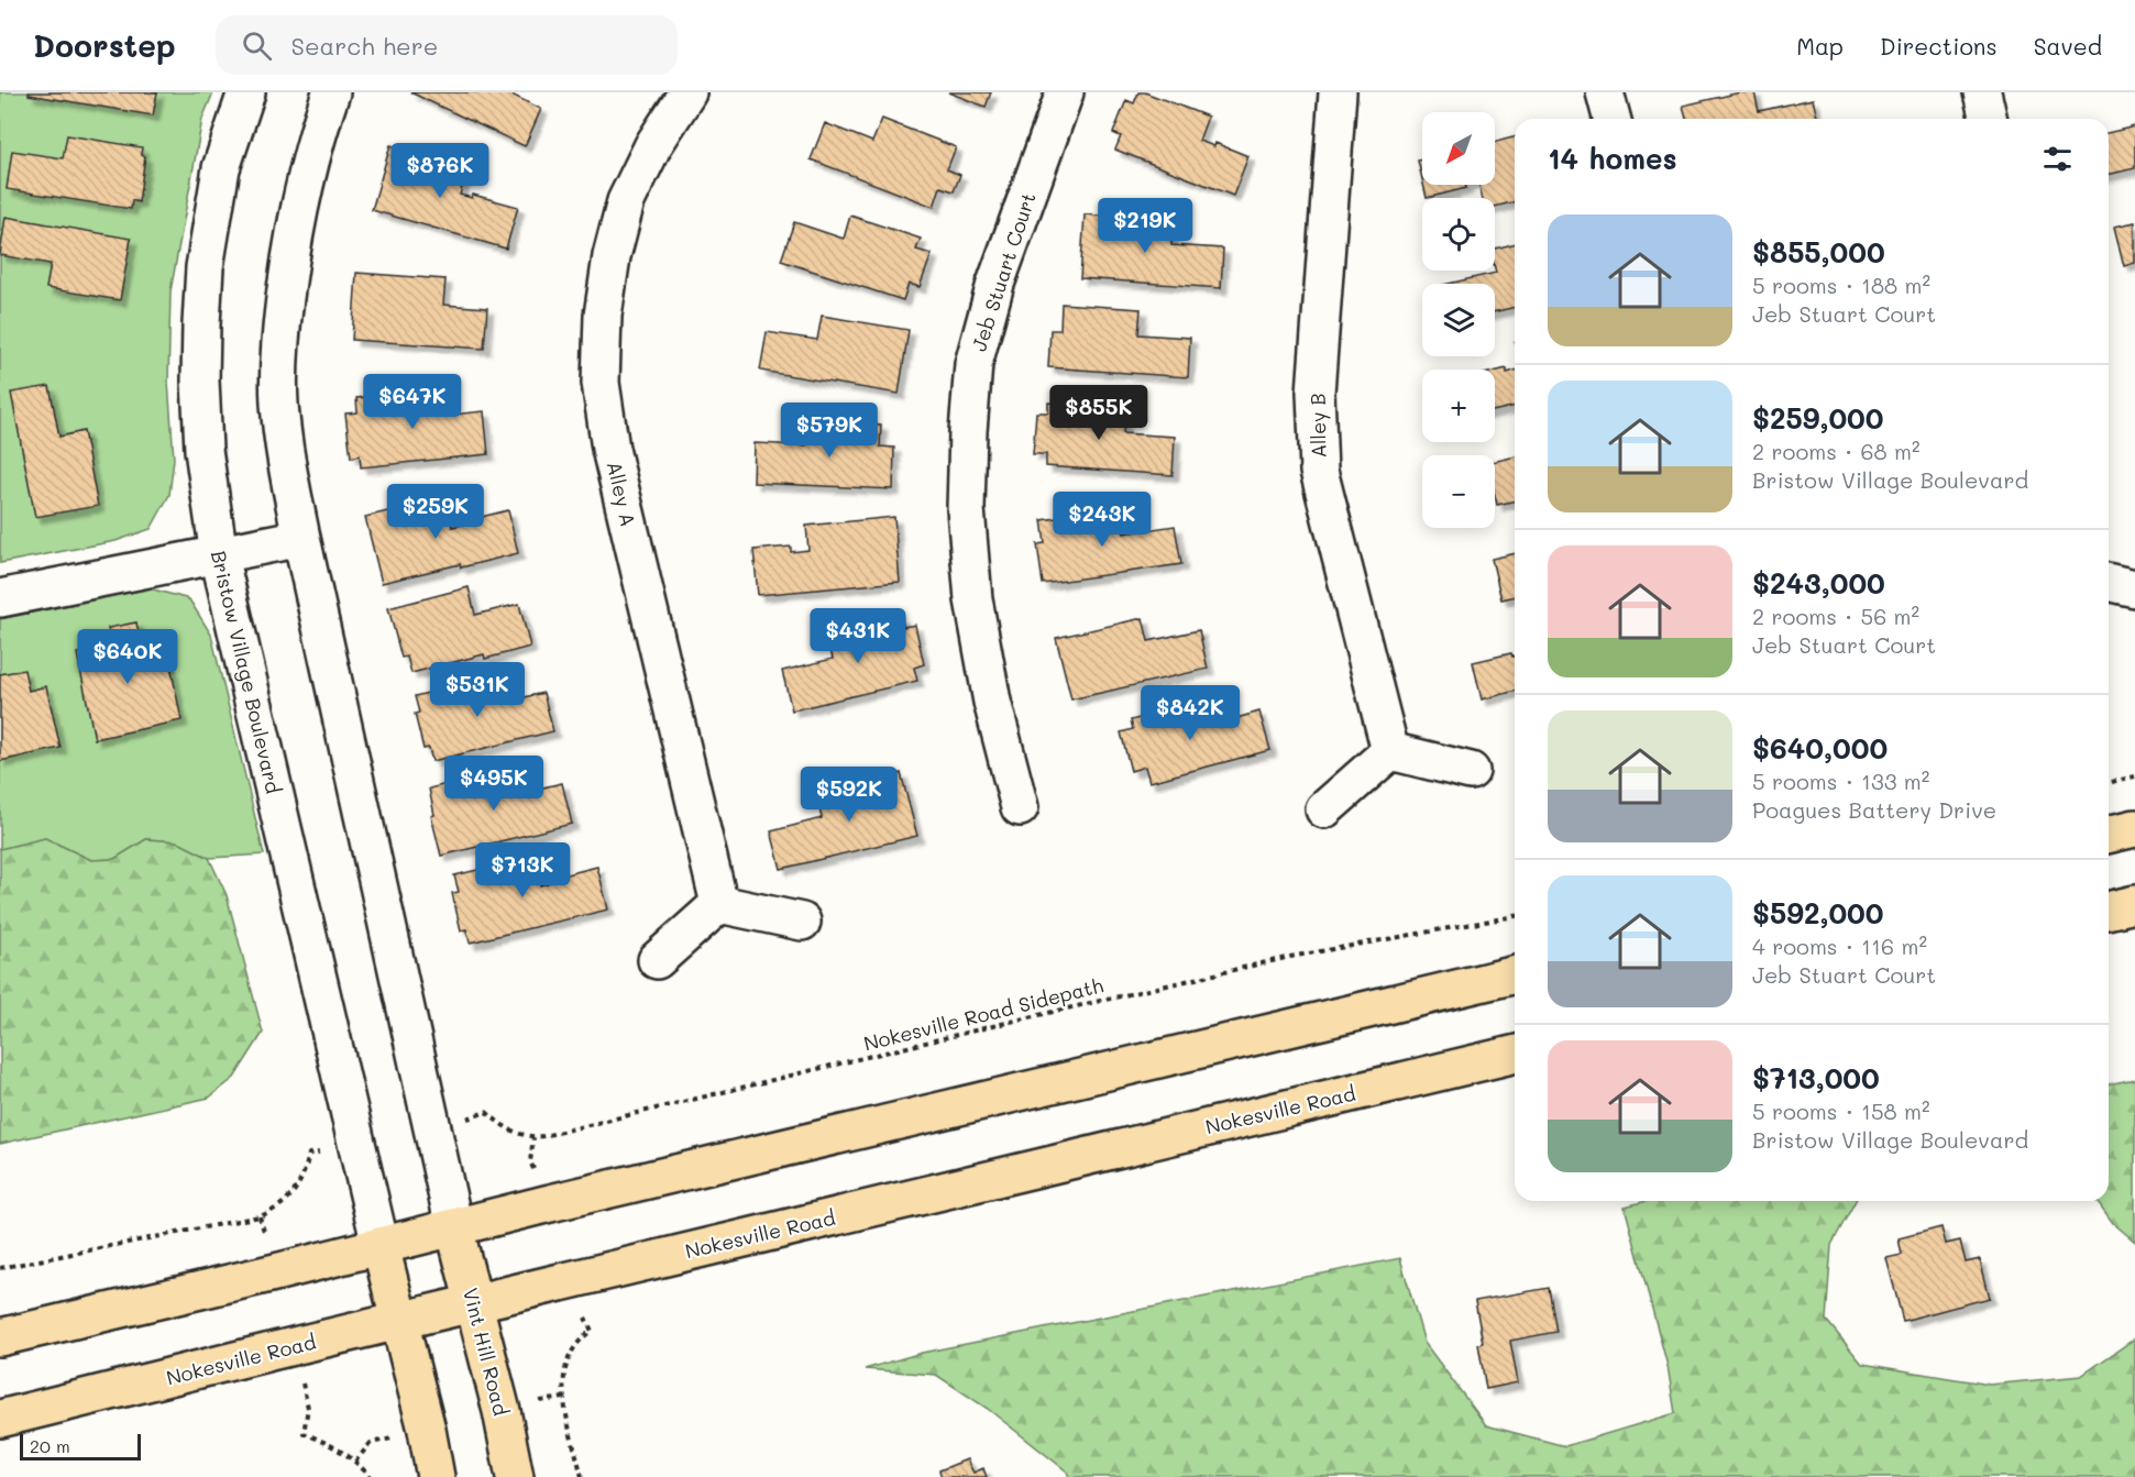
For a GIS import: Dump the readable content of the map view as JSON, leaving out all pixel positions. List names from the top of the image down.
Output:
{
  "streets": {
    "main road": ["Nokesville Road", "Vint Hill Road"],
    "street": [
      "Jeb Stuart Court",
      "Alley B",
      "Alley A",
      "Bristow Village Boulevard"
    ],
    "path": ["Nokesville Road Sidepath"]
  },
  "crossings": [
    ["Nokesville Road", "Vint Hill Road"]
  ],
  "scale_bar": "20 m",
  "north": "bottom left",
  "page": {
    "header": "Doorstep",
    "search": "Search here",
    "nav": ["Map", "Directions", "Saved"],
    "map_buttons": ["+", "−"],
    "heading": "14 homes",
    "price": [
      "$876K",
      "$219K",
      "$647K",
      "$855K",
      "$579K",
      "$259K",
      "$243K",
      "$431K",
      "$640K",
      "$531K",
      "$842K",
      "$495K",
      "$592K",
      "$713K"
    ],
    "list": [
      {
        "name": "$855,000",
        "note": "5 rooms · 188 m² · Jeb Stuart Court"
      },
      {
        "name": "$259,000",
        "note": "2 rooms · 68 m² · Bristow Village Boulevard"
      },
      {
        "name": "$243,000",
        "note": "2 rooms · 56 m² · Jeb Stuart Court"
      },
      {
        "name": "$640,000",
        "note": "5 rooms · 133 m² · Poagues Battery Drive"
      },
      {
        "name": "$592,000",
        "note": "4 rooms · 116 m² · Jeb Stuart Court"
      },
      {
        "name": "$713,000",
        "note": "5 rooms · 158 m² · Bristow Village Boulevard"
      }
    ],
    "scale": "20 m"
  }
}
